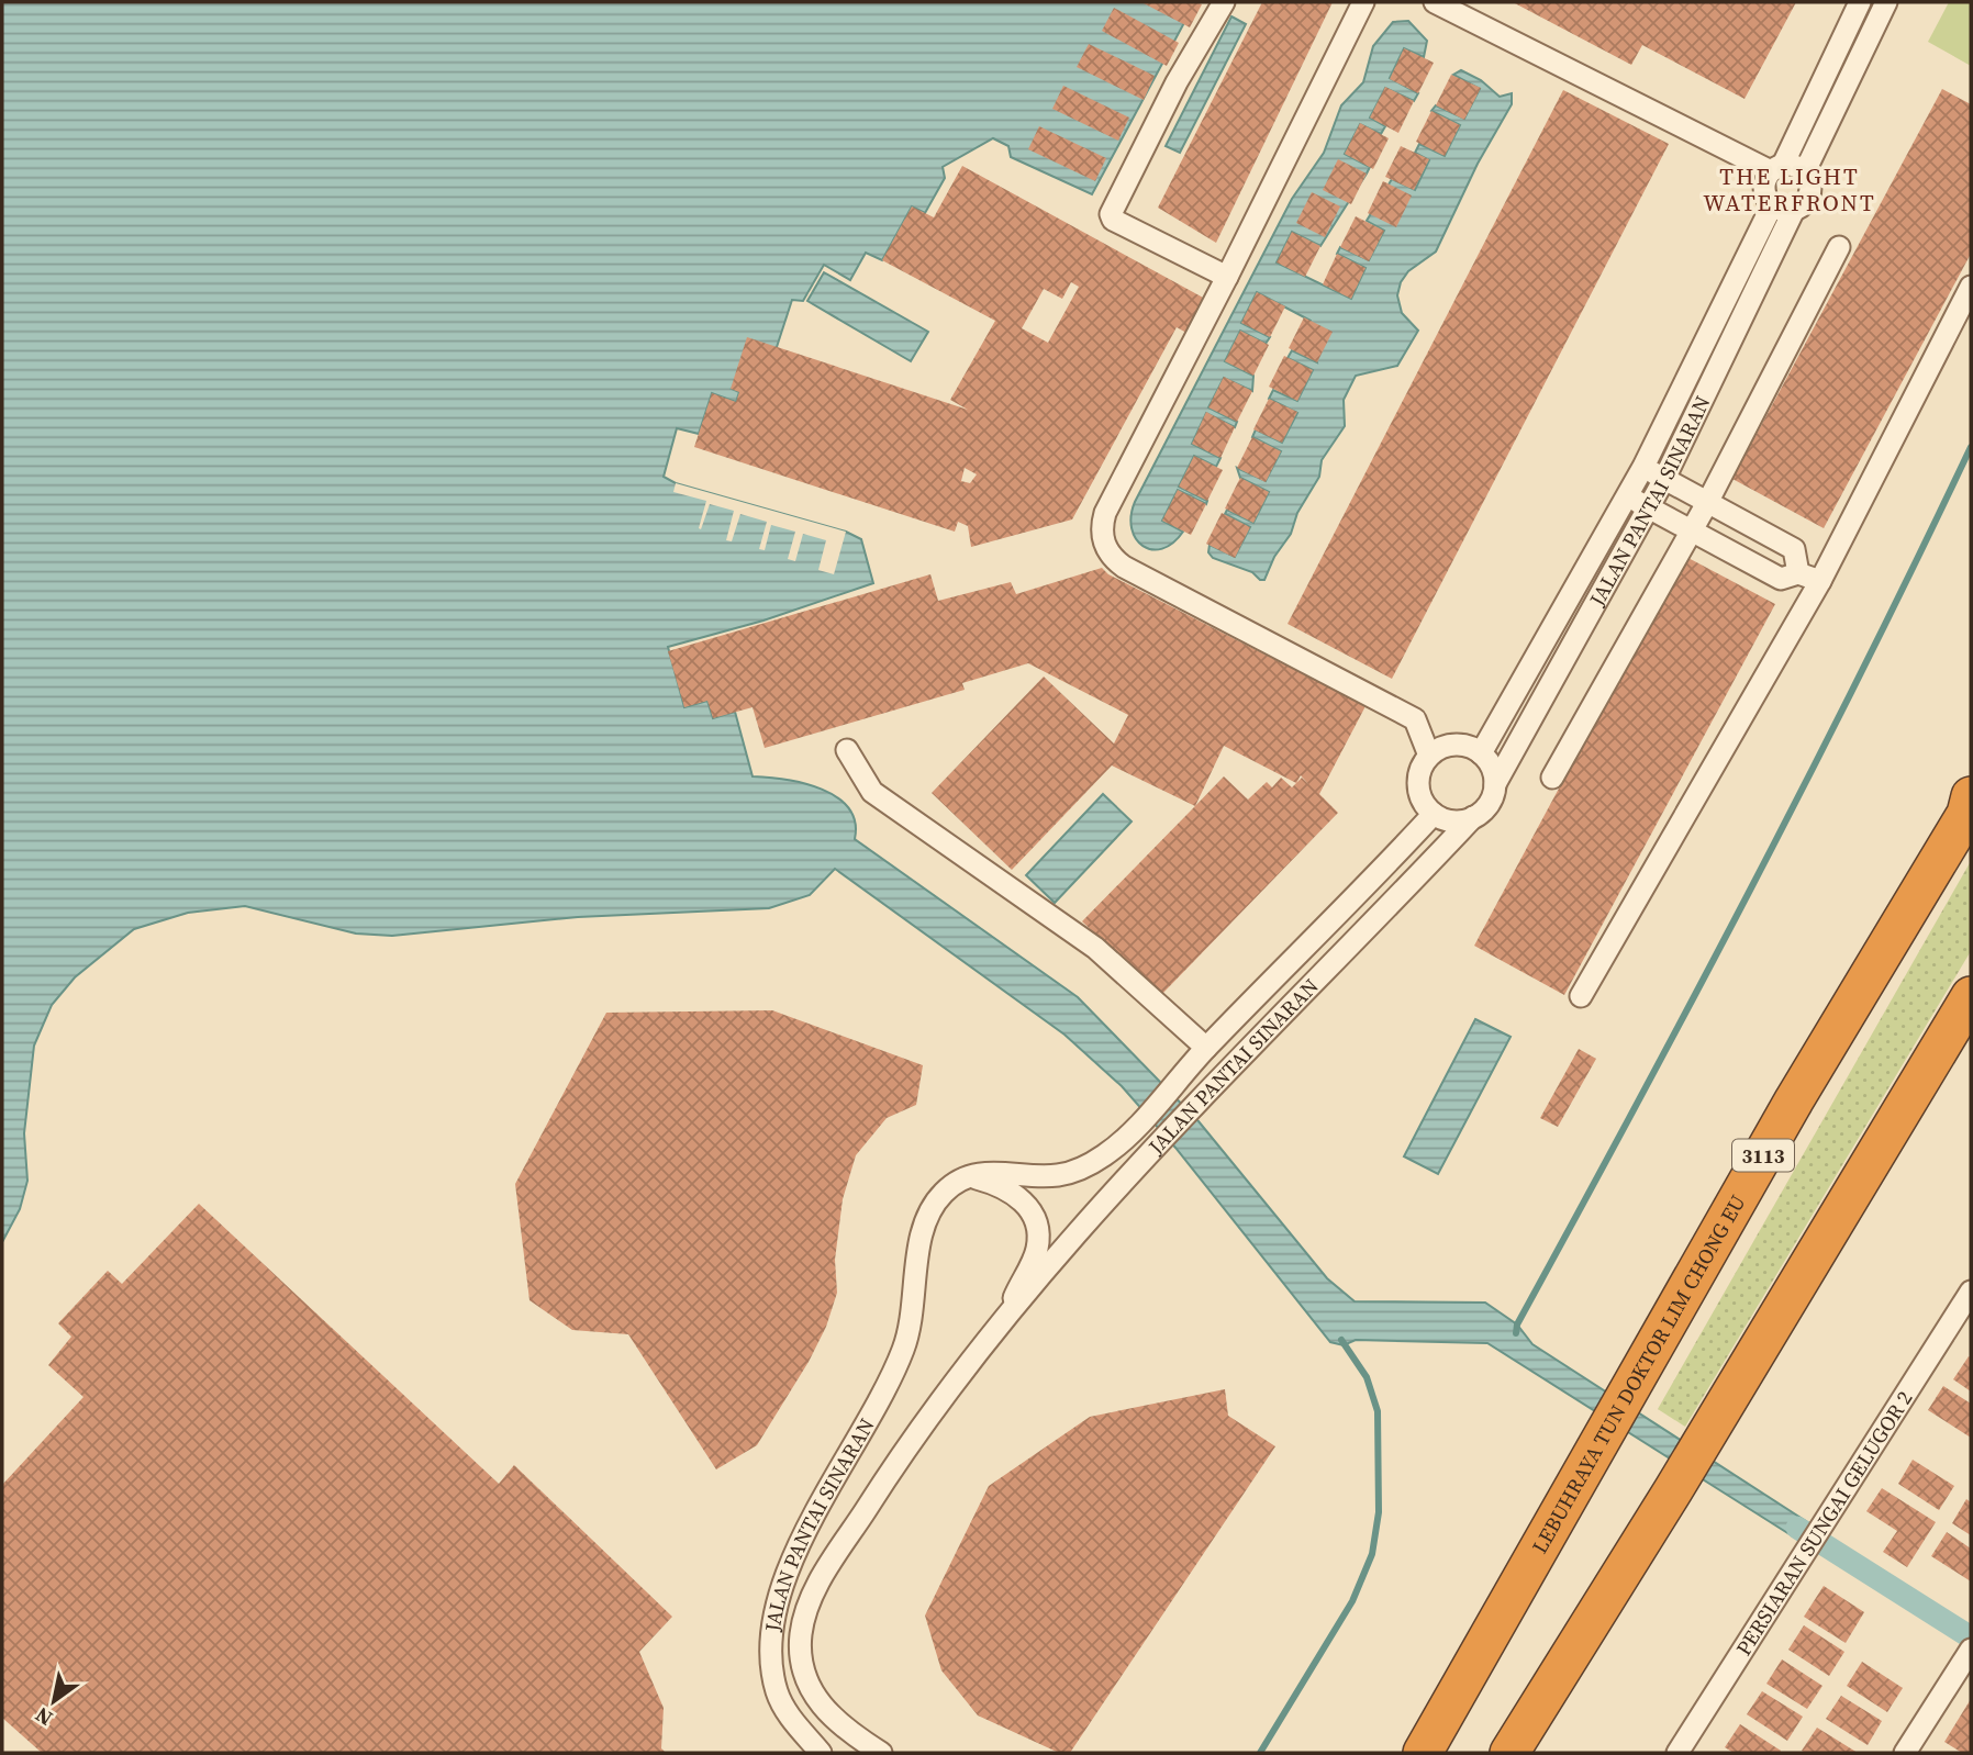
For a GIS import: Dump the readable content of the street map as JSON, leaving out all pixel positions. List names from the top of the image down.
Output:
{
  "streets": {
    "highway": ["3113", "LEBUHRAYA TUN DOKTOR LIM CHONG EU"],
    "street": ["JALAN PANTAI SINARAN", "PERSIARAN SUNGAI GELUGOR 2"]
  },
  "districts": ["THE LIGHT WATERFRONT"],
  "north": "bottom left"
}
